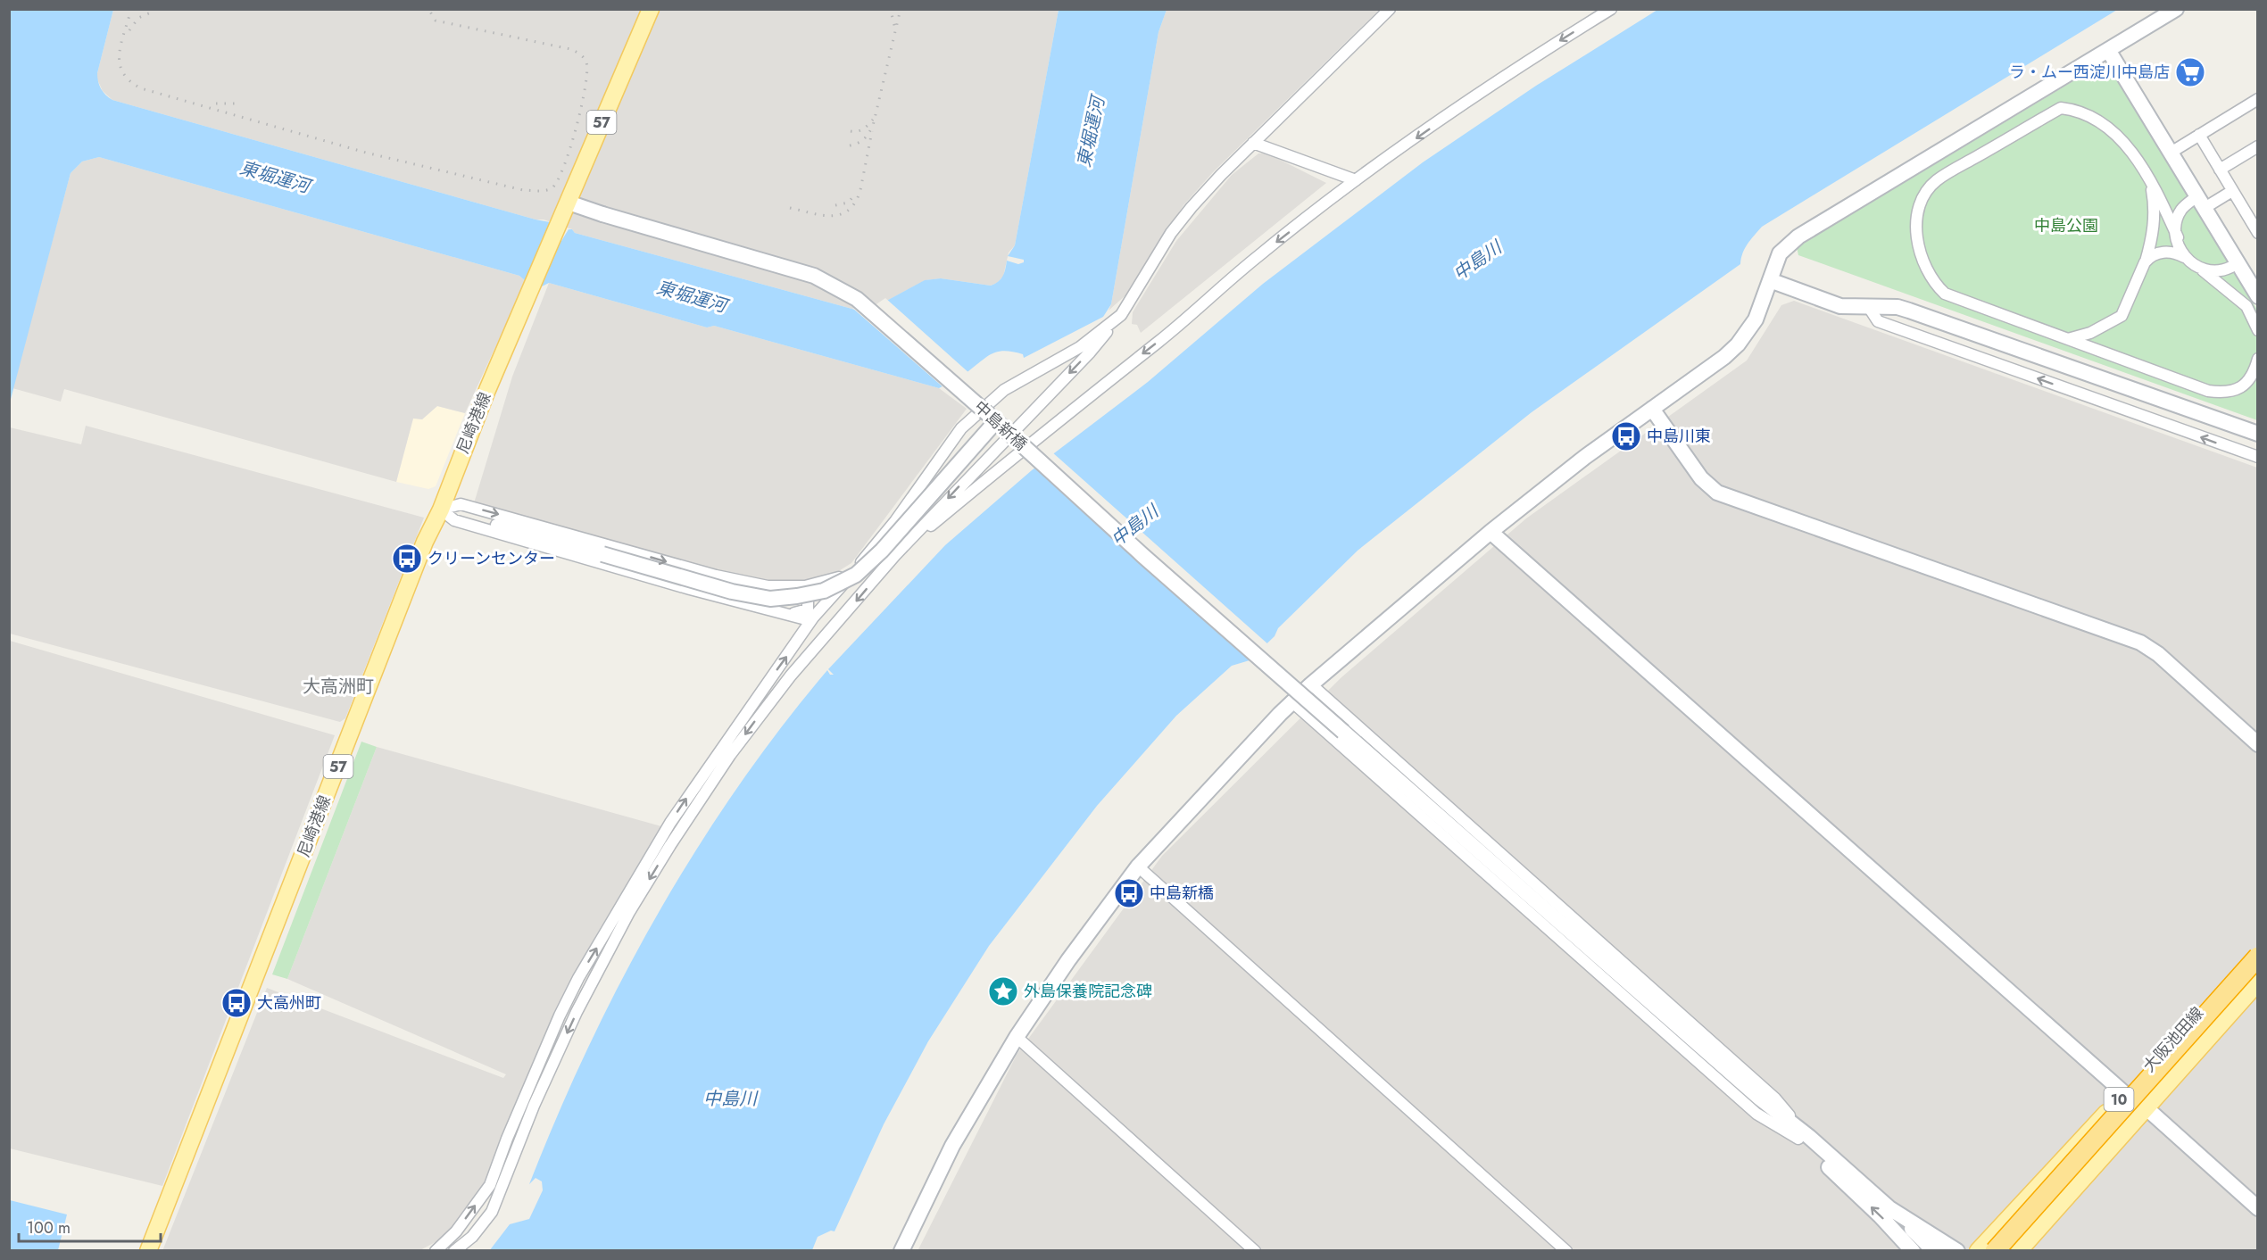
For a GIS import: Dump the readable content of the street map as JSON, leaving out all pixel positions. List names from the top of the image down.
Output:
{
  "streets": {
    "main road": [
      "57",
      "尼崎港線",
      "大阪池田線",
      "10"
    ],
    "street": ["中島新橋"]
  },
  "crossings": [
    ["57", "尼崎港線"],
    ["57", "中島新橋"],
    ["尼崎港線", "中島新橋"]
  ],
  "districts": ["大高洲町"],
  "water": ["東堀運河", "中島川"],
  "parks": ["中島公園"],
  "places": {
    "supermarket": ["ラ・ムー西淀川中島店"],
    "bus stop": [
      "中島川東",
      "クリーンセンター",
      "中島新橋",
      "大高州町"
    ],
    "place": ["外島保養院記念碑"]
  },
  "scale_bar": "100 m"
}
